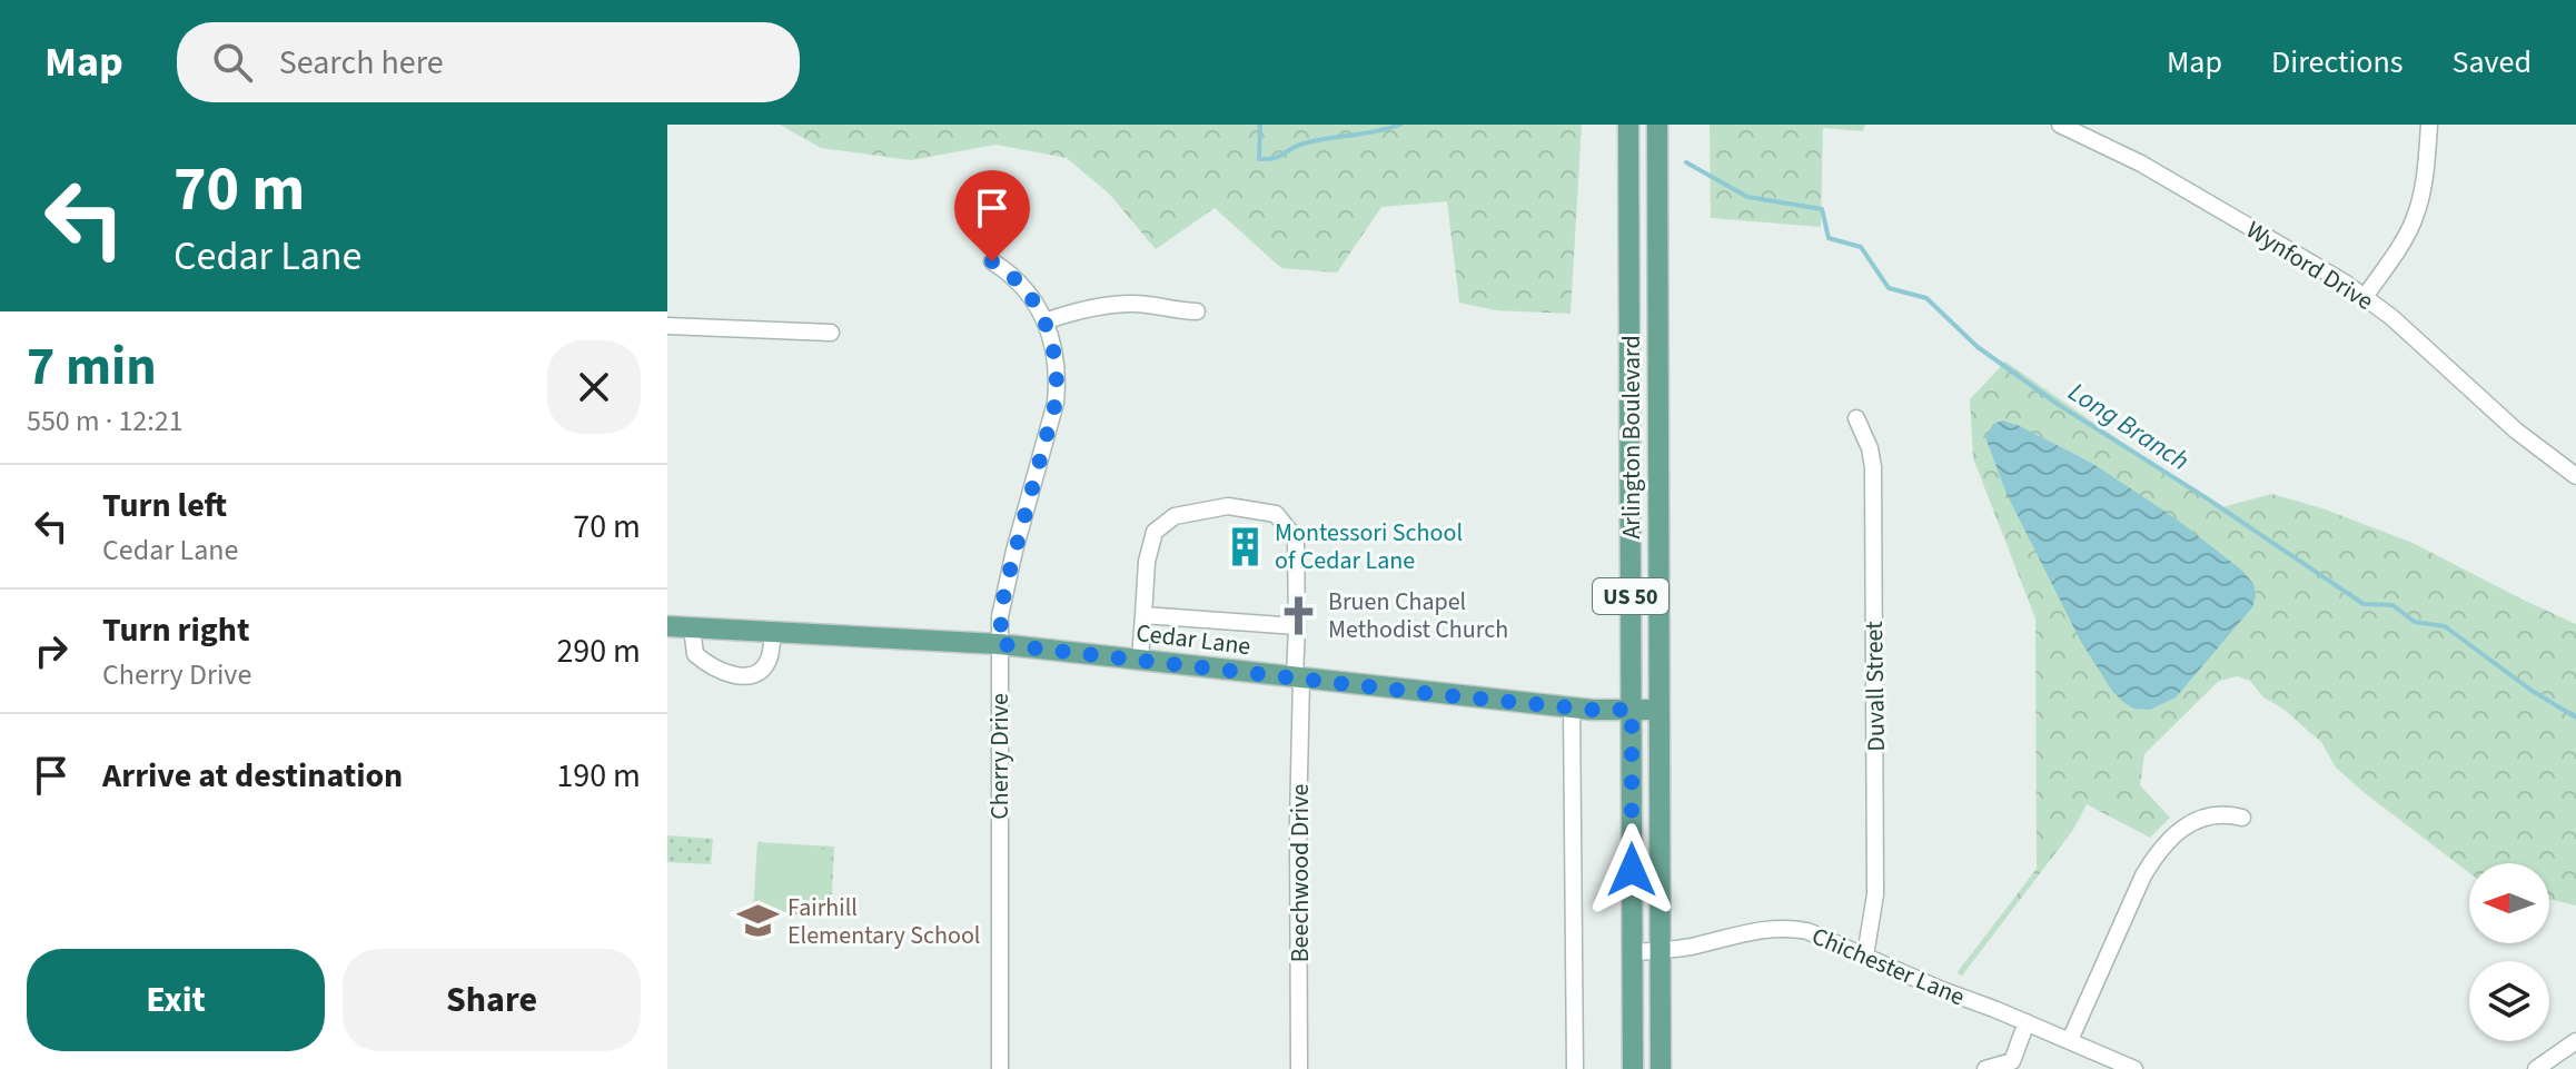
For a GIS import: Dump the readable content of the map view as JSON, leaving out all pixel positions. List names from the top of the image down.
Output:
{
  "streets": {
    "main road": ["Arlington Boulevard", "US 50", "Cedar Lane"],
    "street": [
      "Wynford Drive",
      "Duvall Street",
      "Cherry Drive",
      "Beechwood Drive",
      "Chichester Lane"
    ]
  },
  "crossings": [
    ["Arlington Boulevard", "Cedar Lane"],
    ["Arlington Boulevard", "Chichester Lane"],
    ["Cedar Lane", "Cherry Drive"],
    ["Cedar Lane", "Beechwood Drive"],
    ["Duvall Street", "Chichester Lane"]
  ],
  "water": ["Long Branch"],
  "places": {
    "building": ["Montessori School of Cedar Lane"],
    "church": ["Bruen Chapel Methodist Church"],
    "school or university": ["Fairhill Elementary School"]
  },
  "north": "left",
  "page": {
    "header": "Map",
    "search": "Search here",
    "nav": ["Map", "Directions", "Saved"],
    "turn": ["70 m", "Cedar Lane"],
    "heading": ["7 min", "550 m · 12:21"],
    "list": [
      {
        "name": "Turn left",
        "note": "Cedar Lane",
        "value": "70 m"
      },
      {
        "name": "Turn right",
        "note": "Cherry Drive",
        "value": "290 m"
      },
      {
        "name": "Arrive at destination",
        "value": "190 m"
      }
    ],
    "buttons": ["Exit", "Share"]
  }
}
